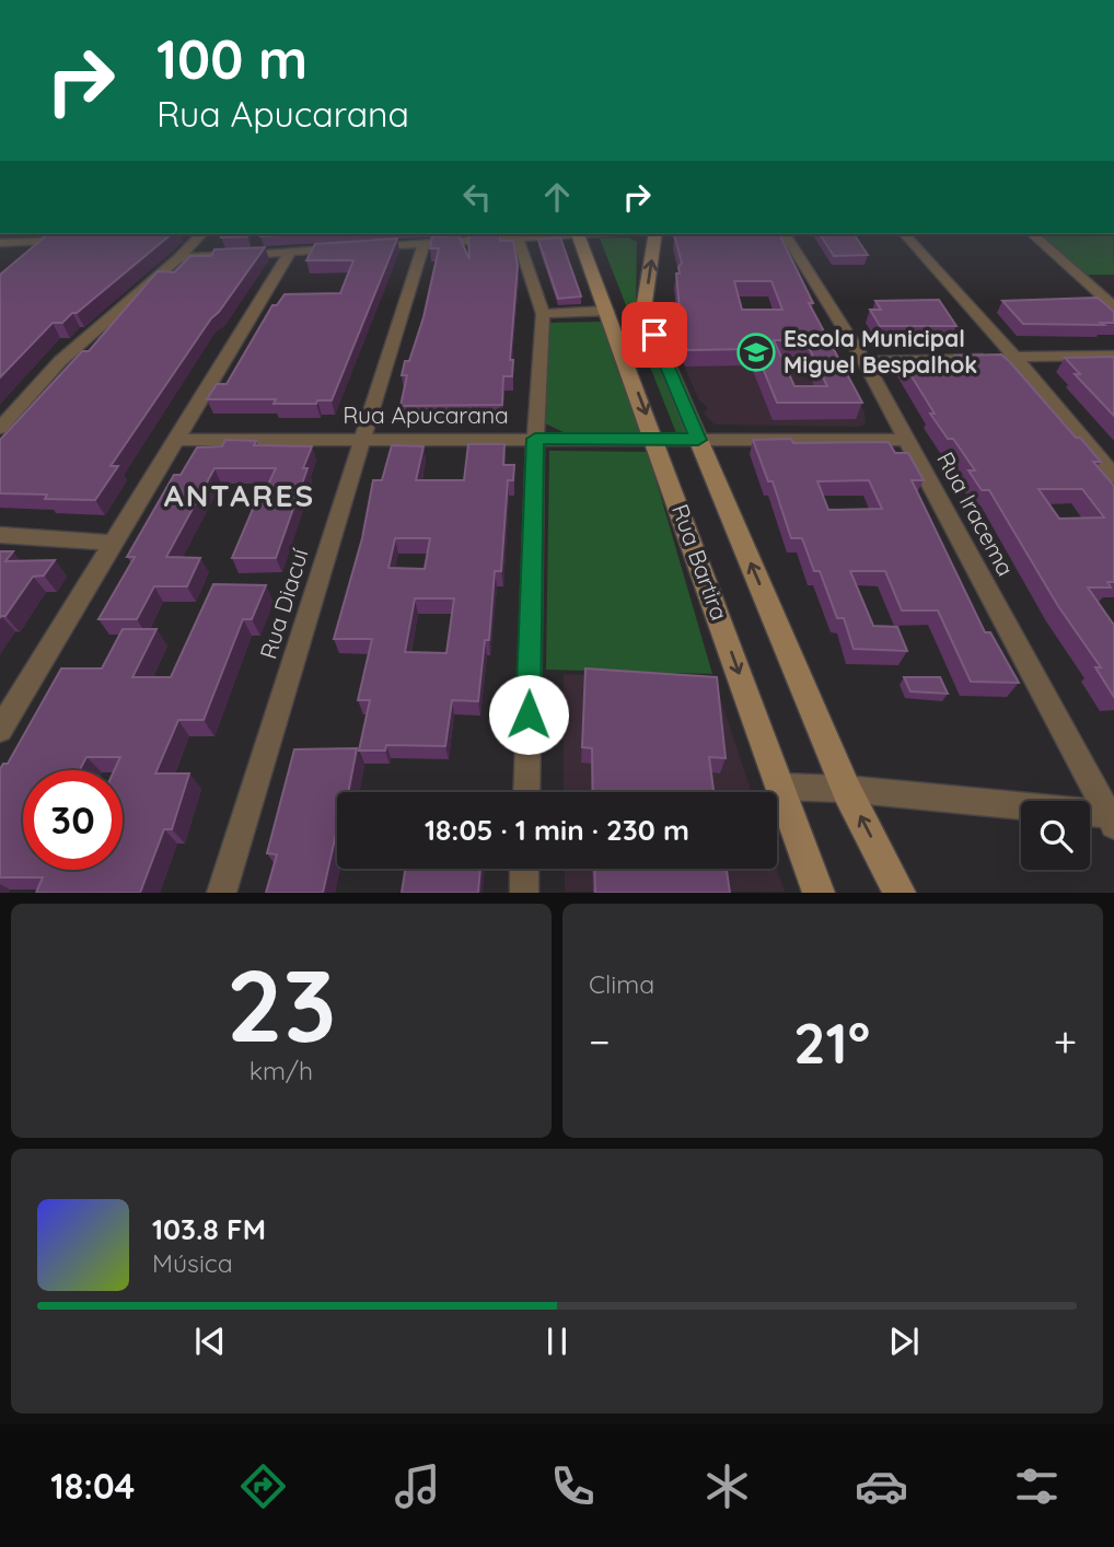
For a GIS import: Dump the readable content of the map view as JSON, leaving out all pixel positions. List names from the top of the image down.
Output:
{
  "streets": {
    "street": [
      "Rua Apucarana",
      "Rua Iracema",
      "Rua Bartira",
      "Rua Diacuí"
    ]
  },
  "crossings": [
    ["Rua Apucarana", "Rua Iracema"],
    ["Rua Apucarana", "Rua Bartira"],
    ["Rua Apucarana", "Rua Diacuí"]
  ],
  "districts": ["ANTARES"],
  "places": {
    "school or university": ["Escola Municipal Miguel Bespalhok"]
  },
  "page": {
    "turn": ["100 m", "Rua Apucarana"],
    "limit": "30",
    "trip": "18:05 · 1 min · 230 m",
    "tile": [
      ["23", "km/h"],
      "Clima"
    ],
    "heat": ["−", "21°", "+"],
    "song": ["103.8 FM", "Música"],
    "tabs": "18:04"
  }
}
